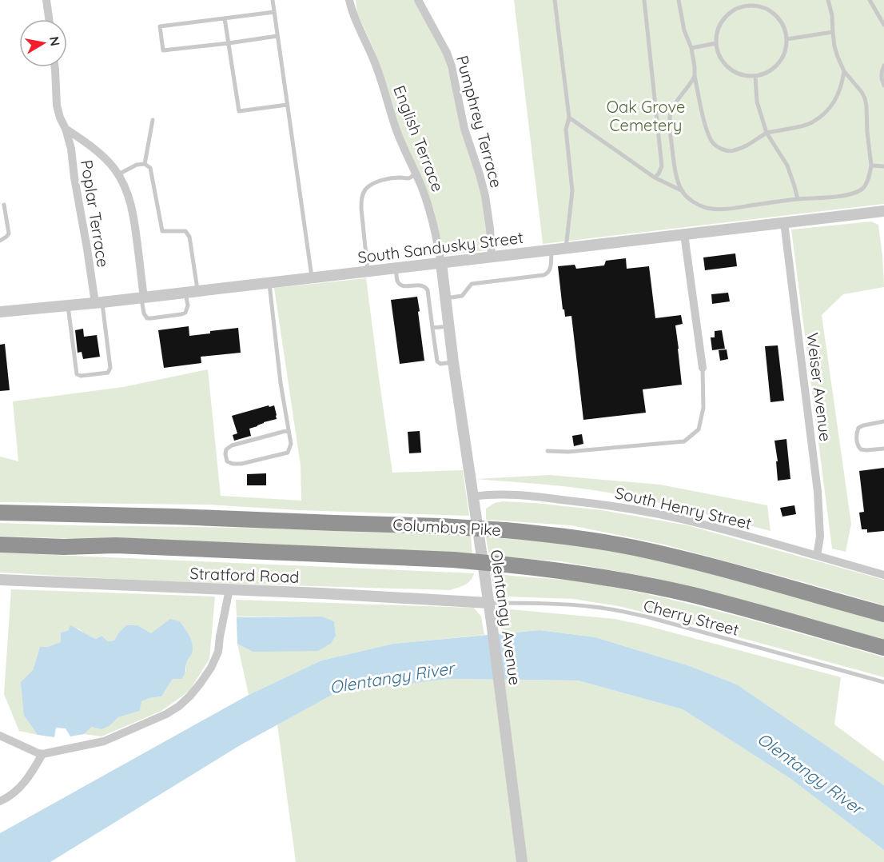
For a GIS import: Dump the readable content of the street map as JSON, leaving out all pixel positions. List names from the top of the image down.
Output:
{
  "streets": {
    "highway": ["Columbus Pike"],
    "street": [
      "Pumphrey Terrace",
      "English Terrace",
      "Poplar Terrace",
      "South Sandusky Street",
      "Weiser Avenue",
      "South Henry Street",
      "Stratford Road",
      "Olentangy Avenue"
    ],
    "lane": ["Cherry Street"]
  },
  "crossings": [
    ["Pumphrey Terrace", "South Sandusky Street"],
    ["English Terrace", "South Sandusky Street"],
    ["English Terrace", "Olentangy Avenue"],
    ["Poplar Terrace", "South Sandusky Street"],
    ["South Sandusky Street", "Weiser Avenue"],
    ["South Sandusky Street", "Olentangy Avenue"],
    ["Weiser Avenue", "South Henry Street"],
    ["South Henry Street", "Olentangy Avenue"],
    ["Stratford Road", "Olentangy Avenue"],
    ["Stratford Road", "Cherry Street"],
    ["Olentangy Avenue", "Cherry Street"]
  ],
  "water": ["Olentangy River"],
  "parks": ["Oak Grove Cemetery"],
  "north": "right"
}
